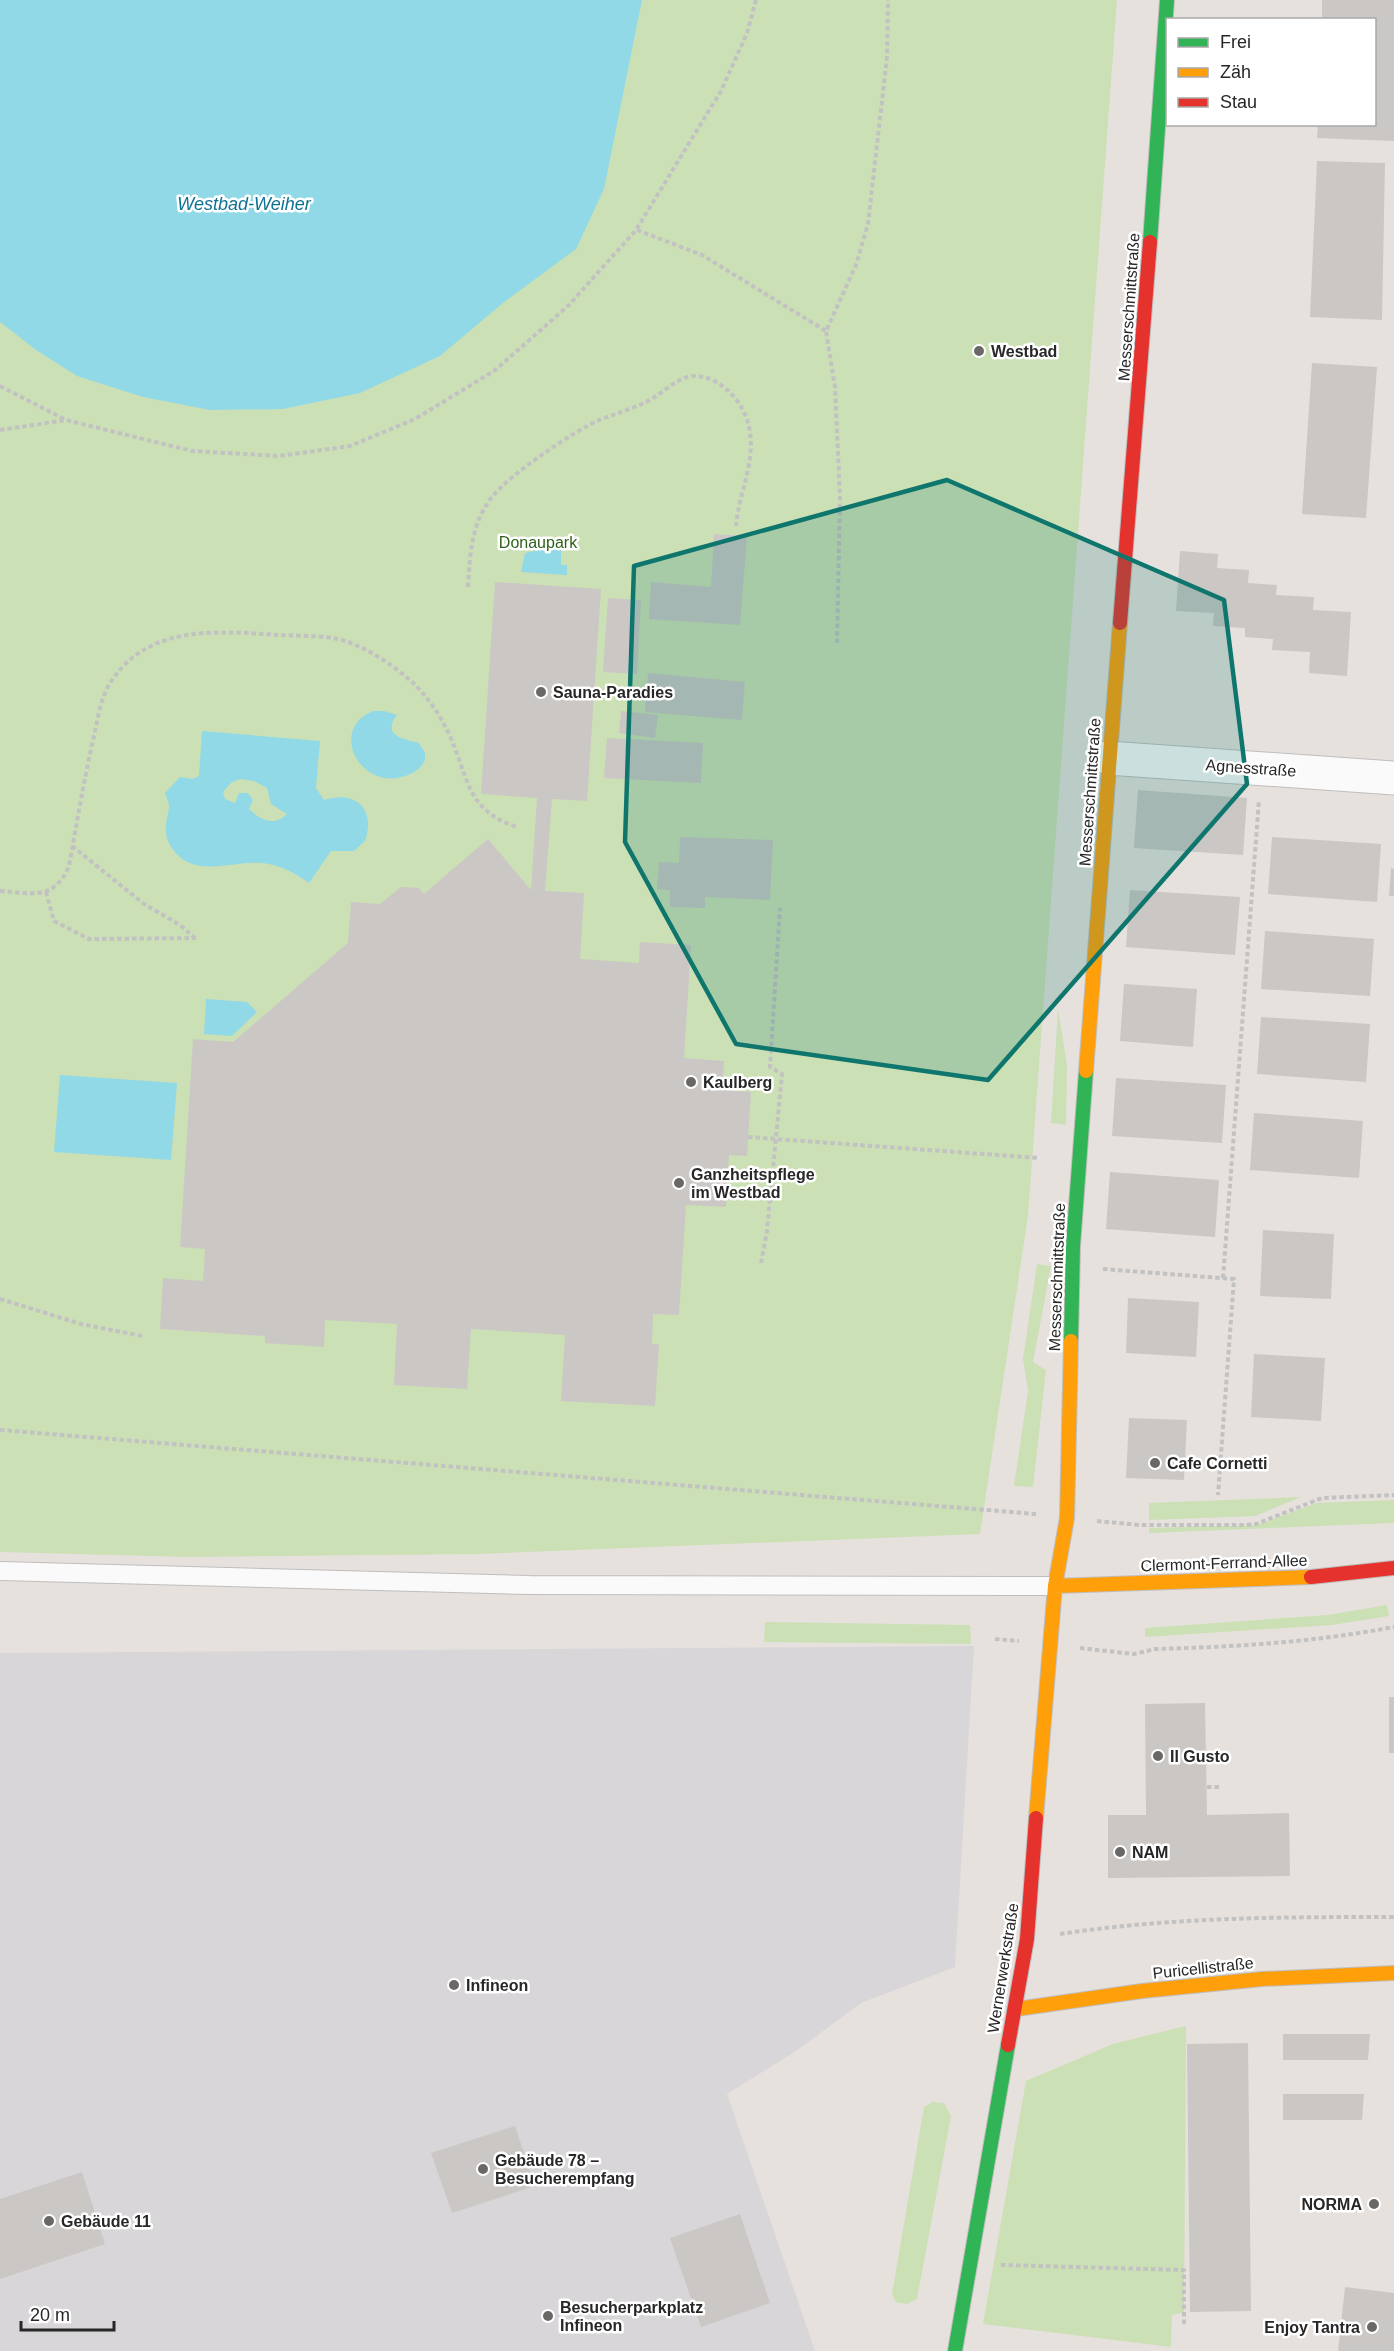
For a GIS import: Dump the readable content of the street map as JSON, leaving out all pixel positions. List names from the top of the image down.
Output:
{
  "streets": {
    "street": [
      "Messerschmittstraße",
      "Agnesstraße",
      "Clermont-Ferrand-Allee",
      "Wernerwerkstraße",
      "Puricellistraße"
    ]
  },
  "crossings": [
    ["Messerschmittstraße", "Agnesstraße"],
    ["Messerschmittstraße", "Clermont-Ferrand-Allee"],
    ["Messerschmittstraße", "Wernerwerkstraße"],
    ["Clermont-Ferrand-Allee", "Wernerwerkstraße"],
    ["Wernerwerkstraße", "Puricellistraße"]
  ],
  "water": ["Westbad-Weiher"],
  "parks": ["Donaupark"],
  "places": [
    "Westbad",
    "Sauna-Paradies",
    "Kaulberg",
    "Ganzheitspflege im Westbad",
    "Cafe Cornetti",
    "Il Gusto",
    "NAM",
    "Infineon",
    "Gebäude 78 – Besucherempfang",
    "NORMA",
    "Gebäude 11",
    "Besucherparkplatz Infineon",
    "Enjoy Tantra"
  ],
  "legend": ["Frei", "Zäh", "Stau"],
  "scale_bar": "20 m"
}
